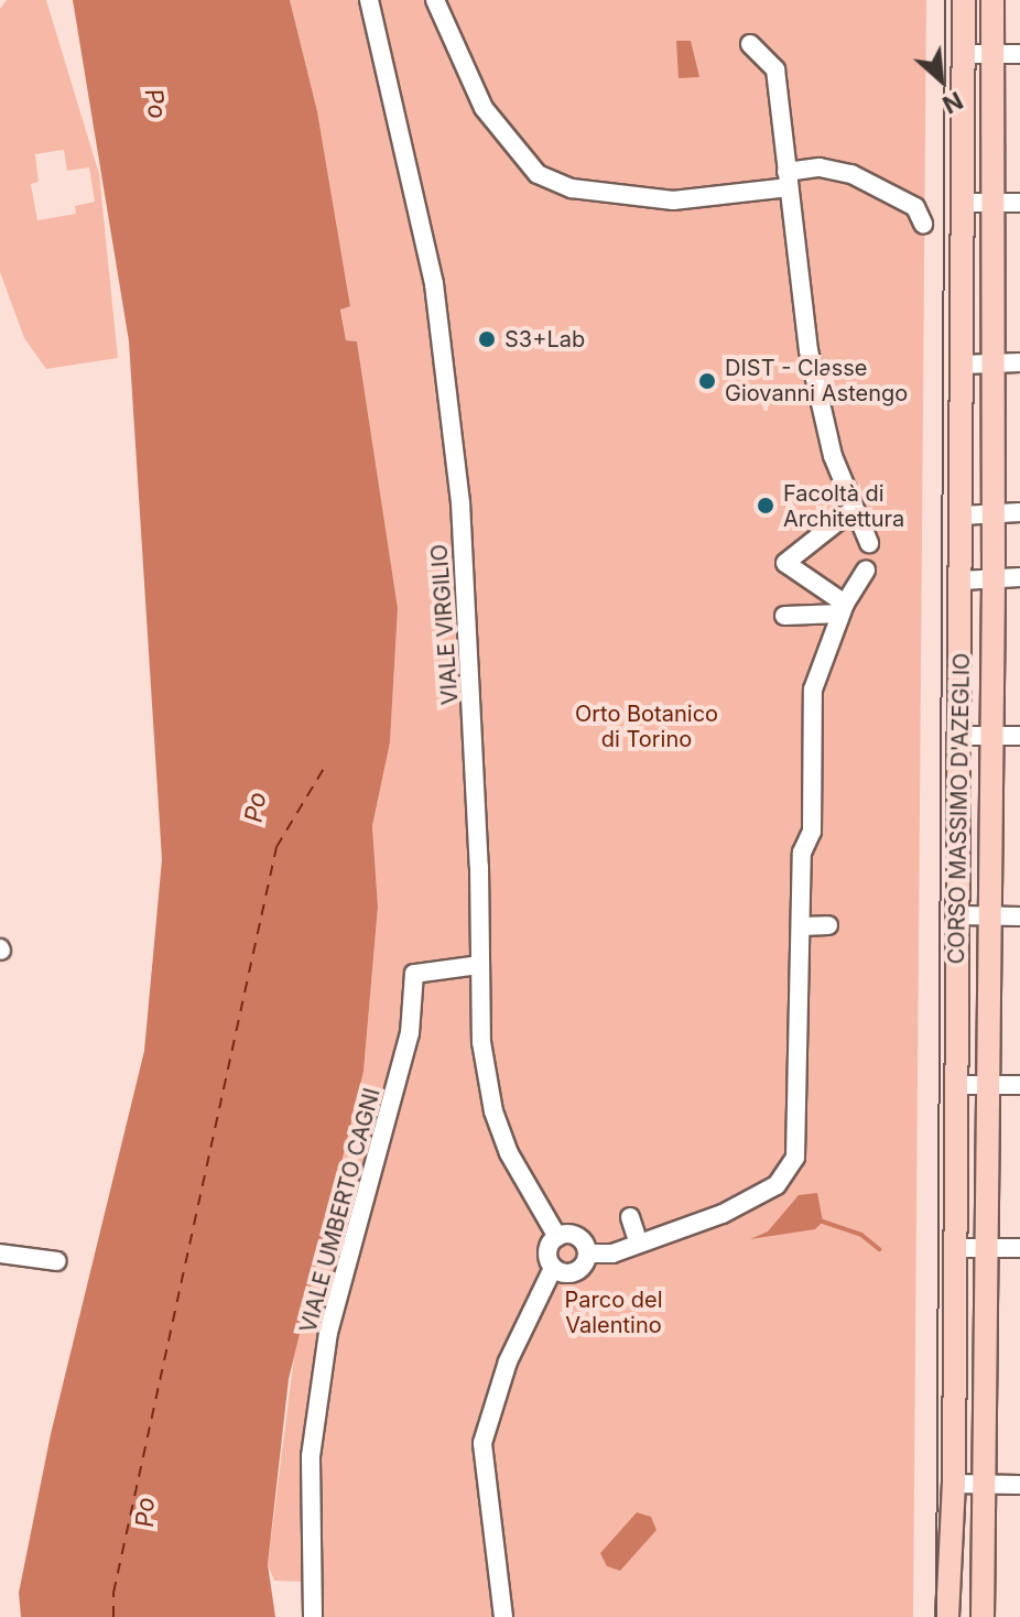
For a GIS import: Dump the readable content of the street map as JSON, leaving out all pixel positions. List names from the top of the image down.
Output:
{
  "streets": {
    "main road": ["CORSO MASSIMO D'AZEGLIO"],
    "street": ["VIALE VIRGILIO", "VIALE UMBERTO CAGNI"]
  },
  "crossings": [
    ["VIALE VIRGILIO", "VIALE UMBERTO CAGNI"]
  ],
  "water": ["Po"],
  "parks": ["Orto Botanico di Torino", "Parco del Valentino"],
  "places": ["S3+Lab", "DIST - Classe Giovanni Astengo", "Facoltà di Architettura"],
  "north": "bottom right"
}
